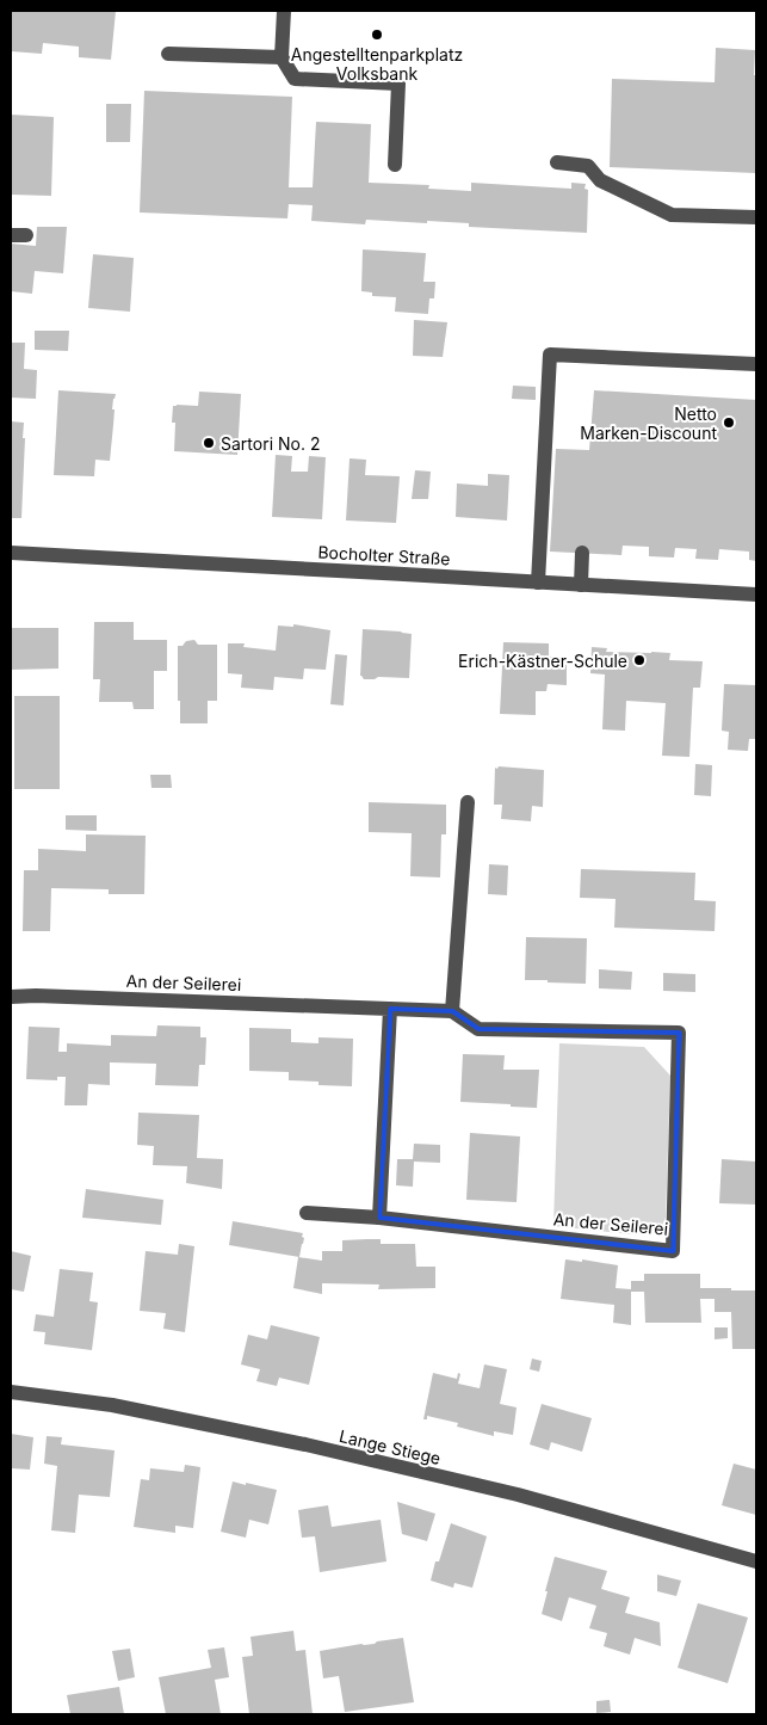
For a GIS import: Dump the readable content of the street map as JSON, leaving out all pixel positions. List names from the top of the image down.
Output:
{
  "streets": {
    "street": ["Bocholter Straße", "An der Seilerei", "Lange Stiege"]
  },
  "places": [
    "Angestelltenparkplatz Volksbank",
    "Netto Marken-Discount",
    "Sartori No. 2",
    "Erich-Kästner-Schule"
  ]
}
